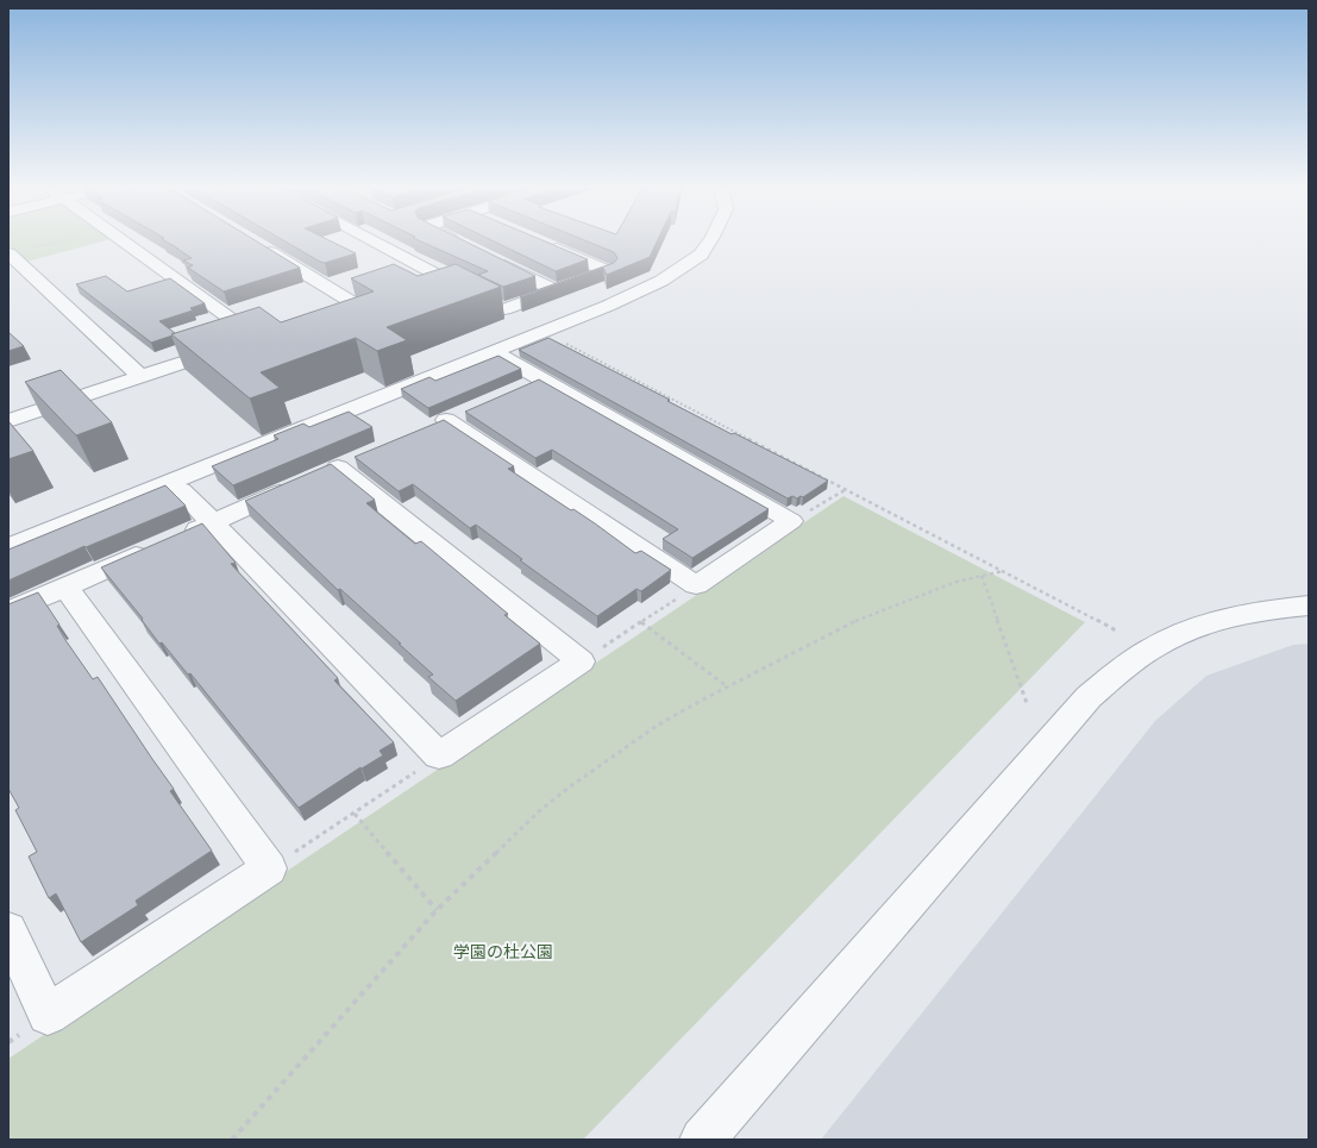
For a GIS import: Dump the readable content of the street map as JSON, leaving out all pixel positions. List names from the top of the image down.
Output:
{
  "parks": ["学園の杜公園"]
}
